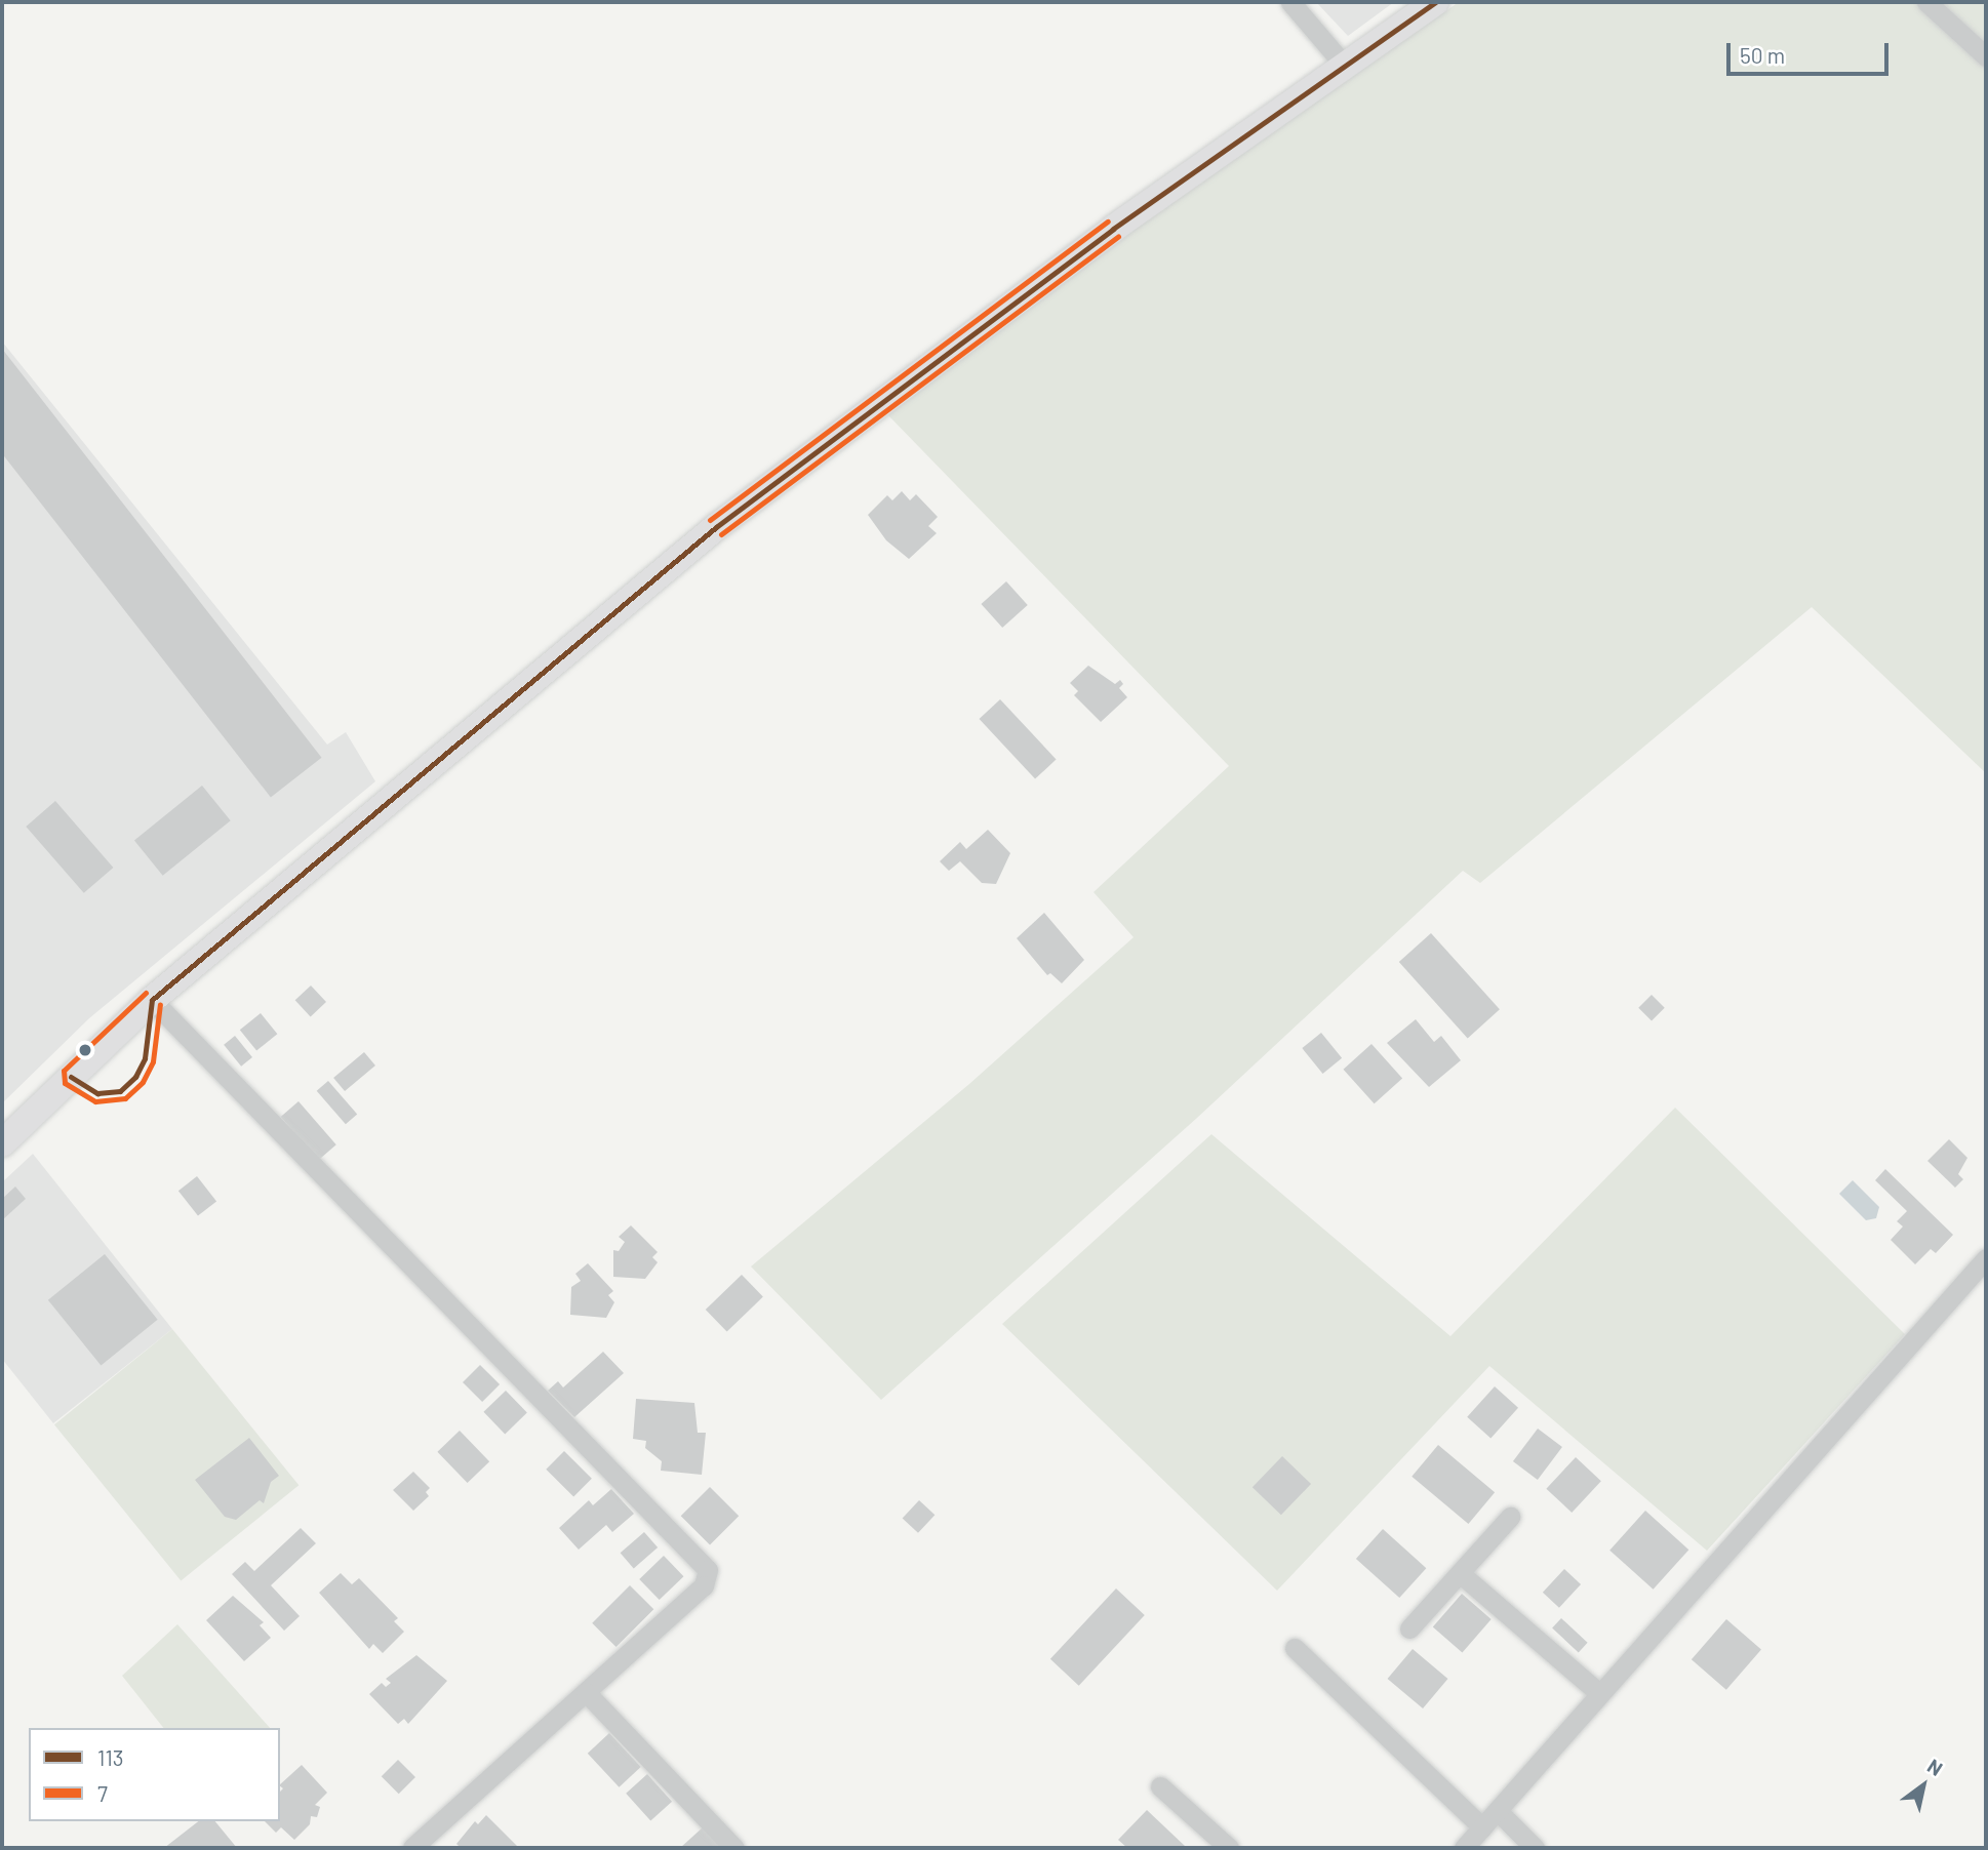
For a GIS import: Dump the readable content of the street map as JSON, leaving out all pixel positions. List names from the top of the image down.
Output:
{
  "lines": ["transit line 113", "transit line 7"],
  "legend": ["113", "7"],
  "scale_bar": "50 m",
  "north": "top right"
}
